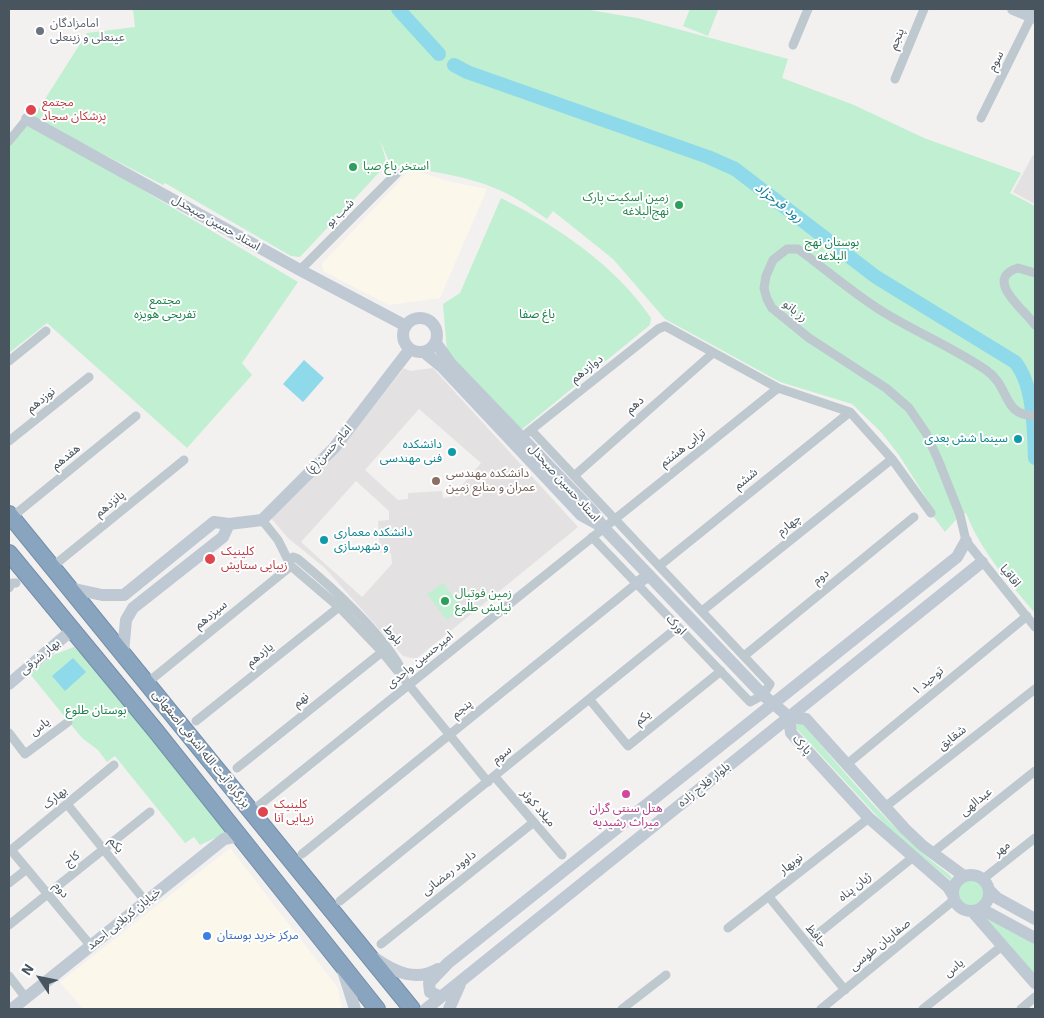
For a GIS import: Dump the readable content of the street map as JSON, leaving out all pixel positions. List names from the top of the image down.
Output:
{
  "streets": {
    "highway": ["بزرگراه آیت الله اشرفی اصفهانی"],
    "street": [
      "پنجم",
      "سوم",
      "شب بو",
      "استاد حسین صبحدل",
      "رز بانو",
      "دوازدهم",
      "نوزدهم",
      "دهم",
      "ترابی هشتم",
      "امام حسن(ع)",
      "هفدهم",
      "ششم",
      "پانزدهم",
      "چهارم",
      "اقاقیا",
      "دوم",
      "سیزدهم",
      "اورک",
      "بلوط",
      "یازدهم",
      "بهار شرقی",
      "امیرحسین واحدی",
      "توحید ۱",
      "نهم",
      "یکم",
      "یاس",
      "شقایق",
      "پارک",
      "بلوار فلاح زاده",
      "بهارک",
      "عبدالهی",
      "میلاد کوثر",
      "مهر",
      "کاج",
      "نوبهار",
      "داوود رمضانی",
      "ژیان پناه",
      "خیابان کربلایی احمد",
      "حافظ",
      "صفاریان طوسی"
    ]
  },
  "crossings": [
    ["پنجم", "اورک"],
    ["پنجم", "میلاد کوثر"],
    ["سوم", "اورک"],
    ["سوم", "یکم"],
    ["سوم", "میلاد کوثر"],
    ["شب بو", "استاد حسین صبحدل"],
    ["استاد حسین صبحدل", "دوازدهم"],
    ["استاد حسین صبحدل", "ترابی هشتم"],
    ["استاد حسین صبحدل", "امام حسن(ع)"],
    ["استاد حسین صبحدل", "اورک"],
    ["استاد حسین صبحدل", "امیرحسین واحدی"],
    ["رز بانو", "اقاقیا"],
    ["رز بانو", "بلوار فلاح زاده"],
    ["دوازدهم", "دهم"],
    ["ترابی هشتم", "اورک"],
    ["ترابی هشتم", "امیرحسین واحدی"],
    ["امام حسن(ع)", "بلوط"],
    ["هفدهم", "بزرگراه آیت الله اشرفی اصفهانی"],
    ["پانزدهم", "بزرگراه آیت الله اشرفی اصفهانی"],
    ["اقاقیا", "توحید ۱"],
    ["اقاقیا", "بلوار فلاح زاده"],
    ["دوم", "بهارک"],
    ["دوم", "کاج"],
    ["دوم", "خیابان کربلایی احمد"],
    ["سیزدهم", "بلوط"],
    ["سیزدهم", "بزرگراه آیت الله اشرفی اصفهانی"],
    ["اورک", "امیرحسین واحدی"],
    ["اورک", "یکم"],
    ["اورک", "پارک"],
    ["اورک", "بلوار فلاح زاده"],
    ["بلوط", "یازدهم"],
    ["بلوط", "امیرحسین واحدی"],
    ["بلوط", "نهم"],
    ["بلوط", "میلاد کوثر"],
    ["بهار شرقی", "بزرگراه آیت الله اشرفی اصفهانی"],
    ["امیرحسین واحدی", "بزرگراه آیت الله اشرفی اصفهانی"],
    ["امیرحسین واحدی", "میلاد کوثر"],
    ["توحید ۱", "پارک"],
    ["یکم", "بهارک"],
    ["یکم", "کاج"],
    ["یکم", "خیابان کربلایی احمد"],
    ["شقایق", "پارک"],
    ["پارک", "بلوار فلاح زاده"],
    ["پارک", "عبدالهی"],
    ["پارک", "مهر"],
    ["پارک", "نوبهار"],
    ["پارک", "ژیان پناه"],
    ["پارک", "صفاریان طوسی"],
    ["بزرگراه آیت الله اشرفی اصفهانی", "خیابان کربلایی احمد"],
    ["میلاد کوثر", "داوود رمضانی"],
    ["مهر", "صفاریان طوسی"],
    ["نوبهار", "حافظ"],
    ["حافظ", "صفاریان طوسی"]
  ],
  "water": ["رود فرحزاد"],
  "parks": [
    "بوستان نهج البلاغه",
    "مجتمع تفریحی هویزه",
    "باغ صفا",
    "بوستان طلوع"
  ],
  "places": [
    "امامزادگان عینعلی و زینعلی",
    "مجتمع پزشکان سجاد",
    "استخر باغ صبا",
    "زمین اسکیت پارک نهج‌البلاغه",
    "سینما شش بعدی",
    "دانشکده فنی مهندسی",
    "دانشکده مهندسی عمران و منابع زمین",
    "دانشکده معماری و شهرسازی",
    "کلینیک زیبایی ستایش",
    "زمین فوتبال نیایش طلوع",
    "هتل سنتی گران میراث رشیدیه",
    "کلینیک زیبایی آنا",
    "مرکز خرید بوستان"
  ],
  "north": "top left"
}
